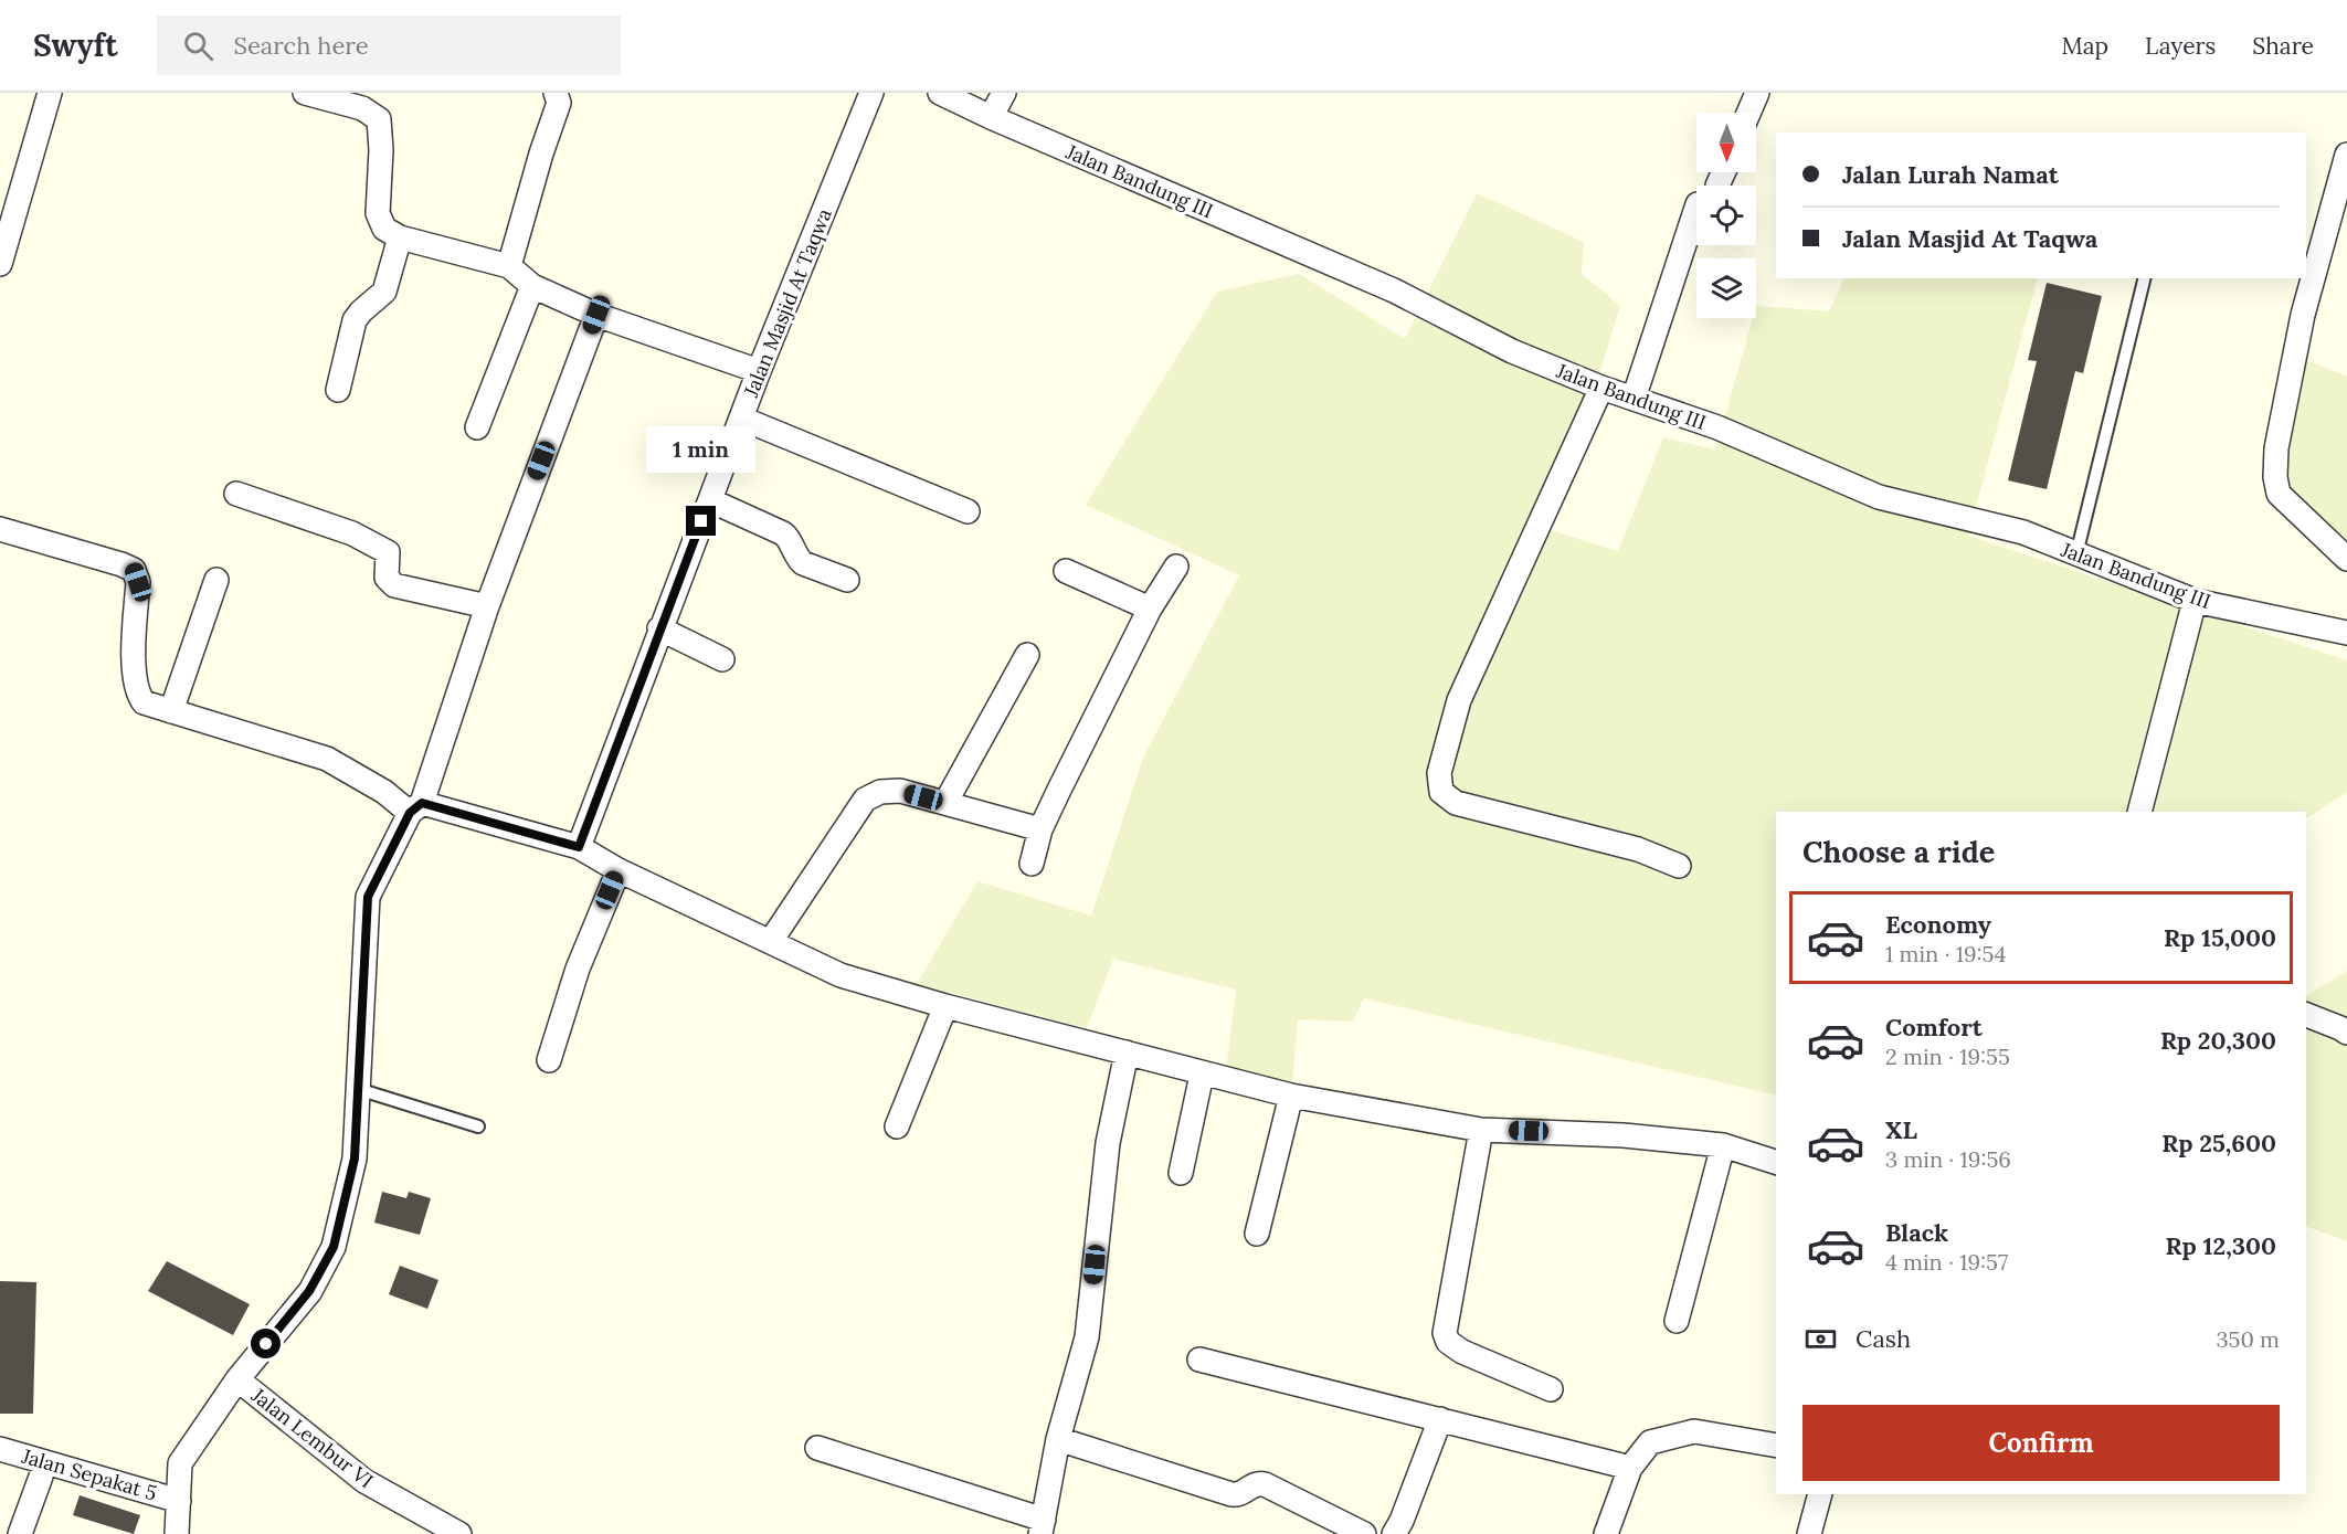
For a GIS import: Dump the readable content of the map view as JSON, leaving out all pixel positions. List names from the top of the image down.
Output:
{
  "streets": {
    "street": [
      "Jalan Bandung III",
      "Jalan Masjid At Taqwa",
      "Jalan Lembur VI",
      "Jalan Sepakat 5"
    ]
  },
  "north": "bottom",
  "page": {
    "header": "Swyft",
    "search": "Search here",
    "nav": ["Map", "Layers", "Share"],
    "banner": ["Jalan Lurah Namat", "Jalan Masjid At Taqwa"],
    "bubble": "1 min",
    "heading": "Choose a ride",
    "list": [
      {
        "name": "Economy",
        "note": "1 min · 19:54",
        "value": "Rp 15,000"
      },
      {
        "name": "Comfort",
        "note": "2 min · 19:55",
        "value": "Rp 20,300"
      },
      {
        "name": "XL",
        "note": "3 min · 19:56",
        "value": "Rp 25,600"
      },
      {
        "name": "Black",
        "note": "4 min · 19:57",
        "value": "Rp 12,300"
      }
    ],
    "pay": ["Cash", "350 m"],
    "buttons": "Confirm"
  }
}
